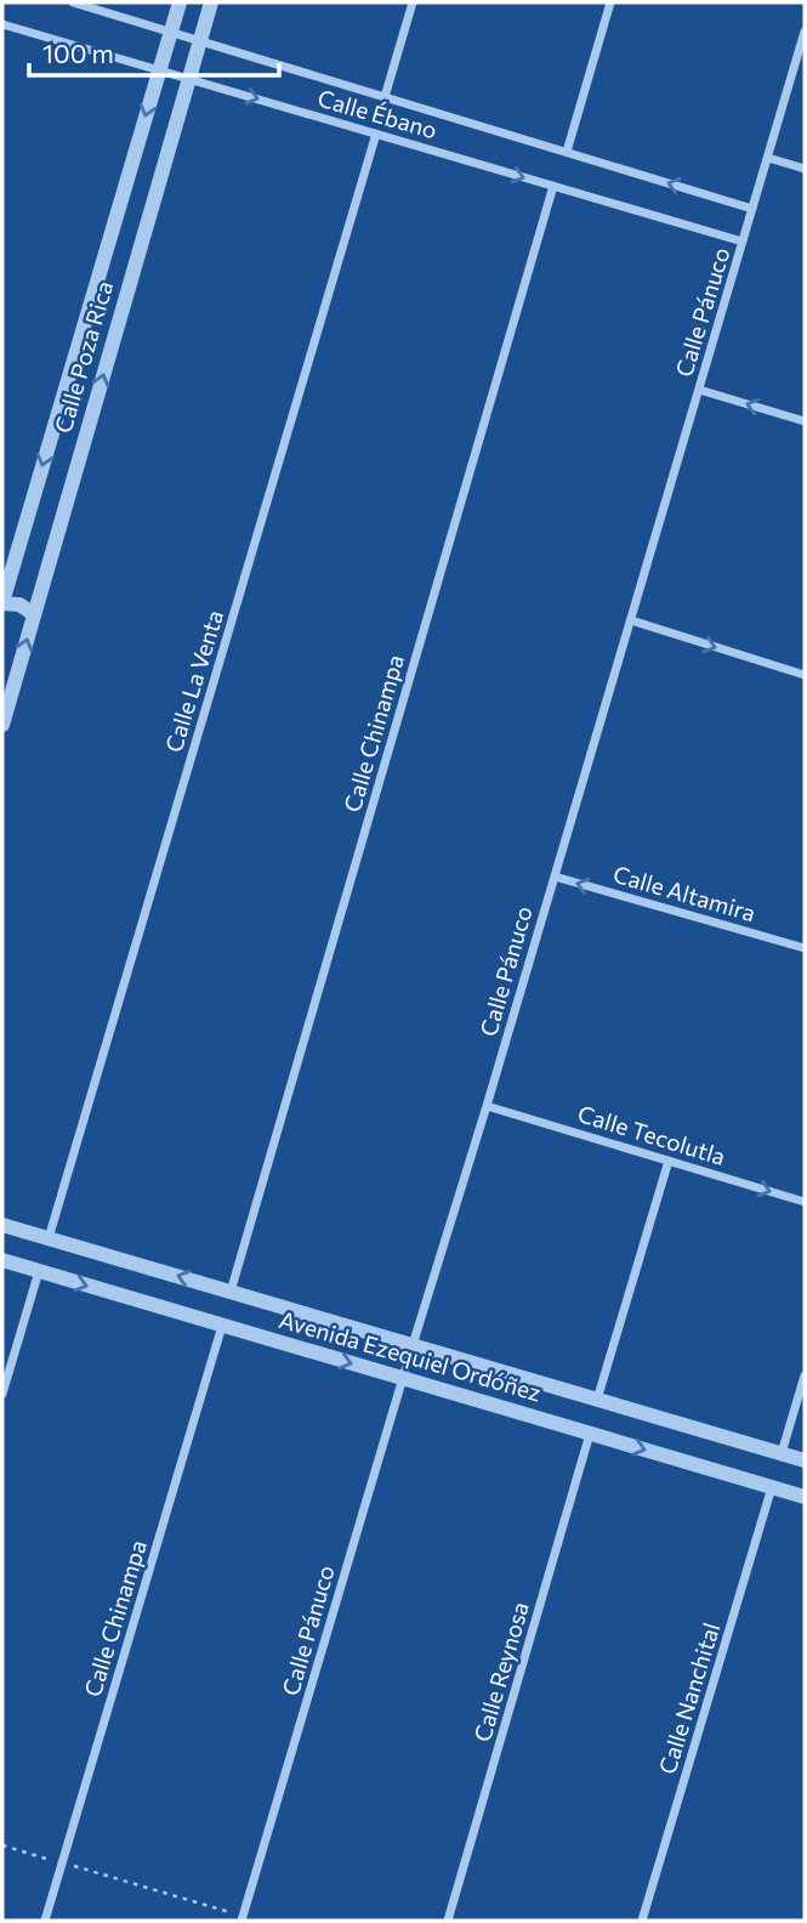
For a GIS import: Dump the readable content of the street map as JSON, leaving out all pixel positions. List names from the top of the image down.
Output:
{
  "streets": {
    "street": [
      "Calle Ébano",
      "Calle Pánuco",
      "Calle Poza Rica",
      "Calle La Venta",
      "Calle Chinampa",
      "Calle Altamira",
      "Calle Tecolutla",
      "Avenida Ezequiel Ordóñez",
      "Calle Reynosa",
      "Calle Nanchital"
    ]
  },
  "crossings": [
    ["Calle Ébano", "Calle Pánuco"],
    ["Calle Ébano", "Calle Poza Rica"],
    ["Calle Ébano", "Calle La Venta"],
    ["Calle Ébano", "Calle Chinampa"],
    ["Calle Pánuco", "Calle Altamira"],
    ["Calle Pánuco", "Calle Tecolutla"],
    ["Calle Pánuco", "Avenida Ezequiel Ordóñez"],
    ["Calle La Venta", "Avenida Ezequiel Ordóñez"],
    ["Calle Chinampa", "Avenida Ezequiel Ordóñez"],
    ["Avenida Ezequiel Ordóñez", "Calle Reynosa"],
    ["Avenida Ezequiel Ordóñez", "Calle Nanchital"]
  ],
  "one_way": ["Calle Altamira", "Calle Tecolutla"],
  "scale_bar": "100 m"
}
